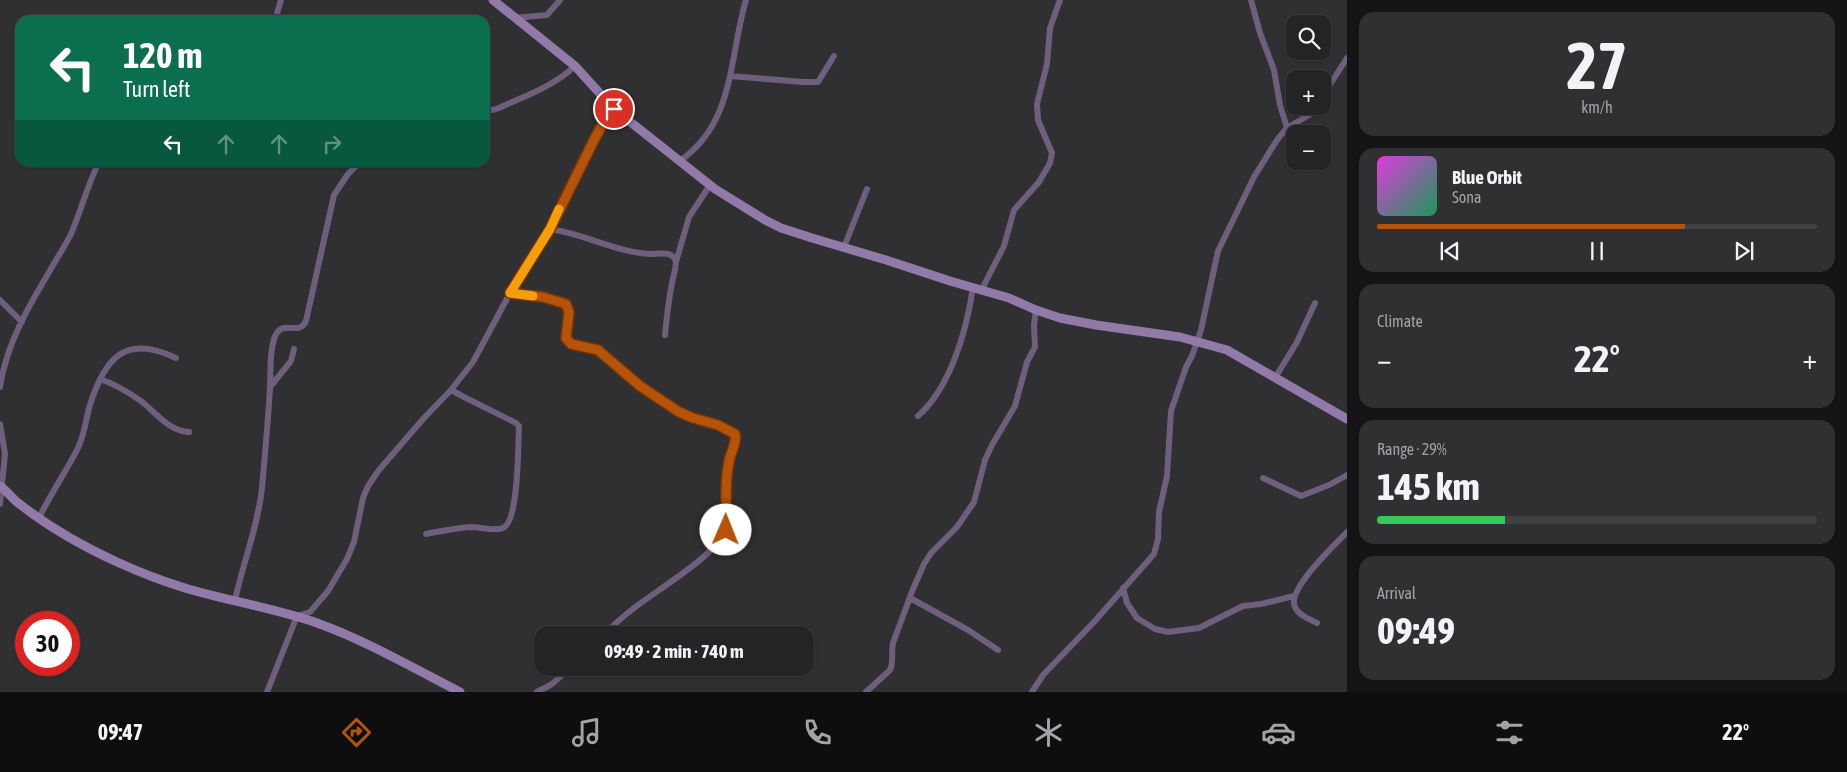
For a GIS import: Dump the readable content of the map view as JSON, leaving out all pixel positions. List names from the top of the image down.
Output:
{
  "page": {
    "tile": [
      ["27", "km/h"],
      "Climate",
      ["Range · 29%", "145 km"],
      ["Arrival", "09:49"]
    ],
    "map_buttons": ["+", "−"],
    "turn": ["120 m", "Turn left"],
    "song": ["Blue Orbit", "Sona"],
    "heat": ["−", "22°", "+"],
    "limit": "30",
    "trip": "09:49 · 2 min · 740 m",
    "tabs": ["09:47", "22°"]
  }
}
